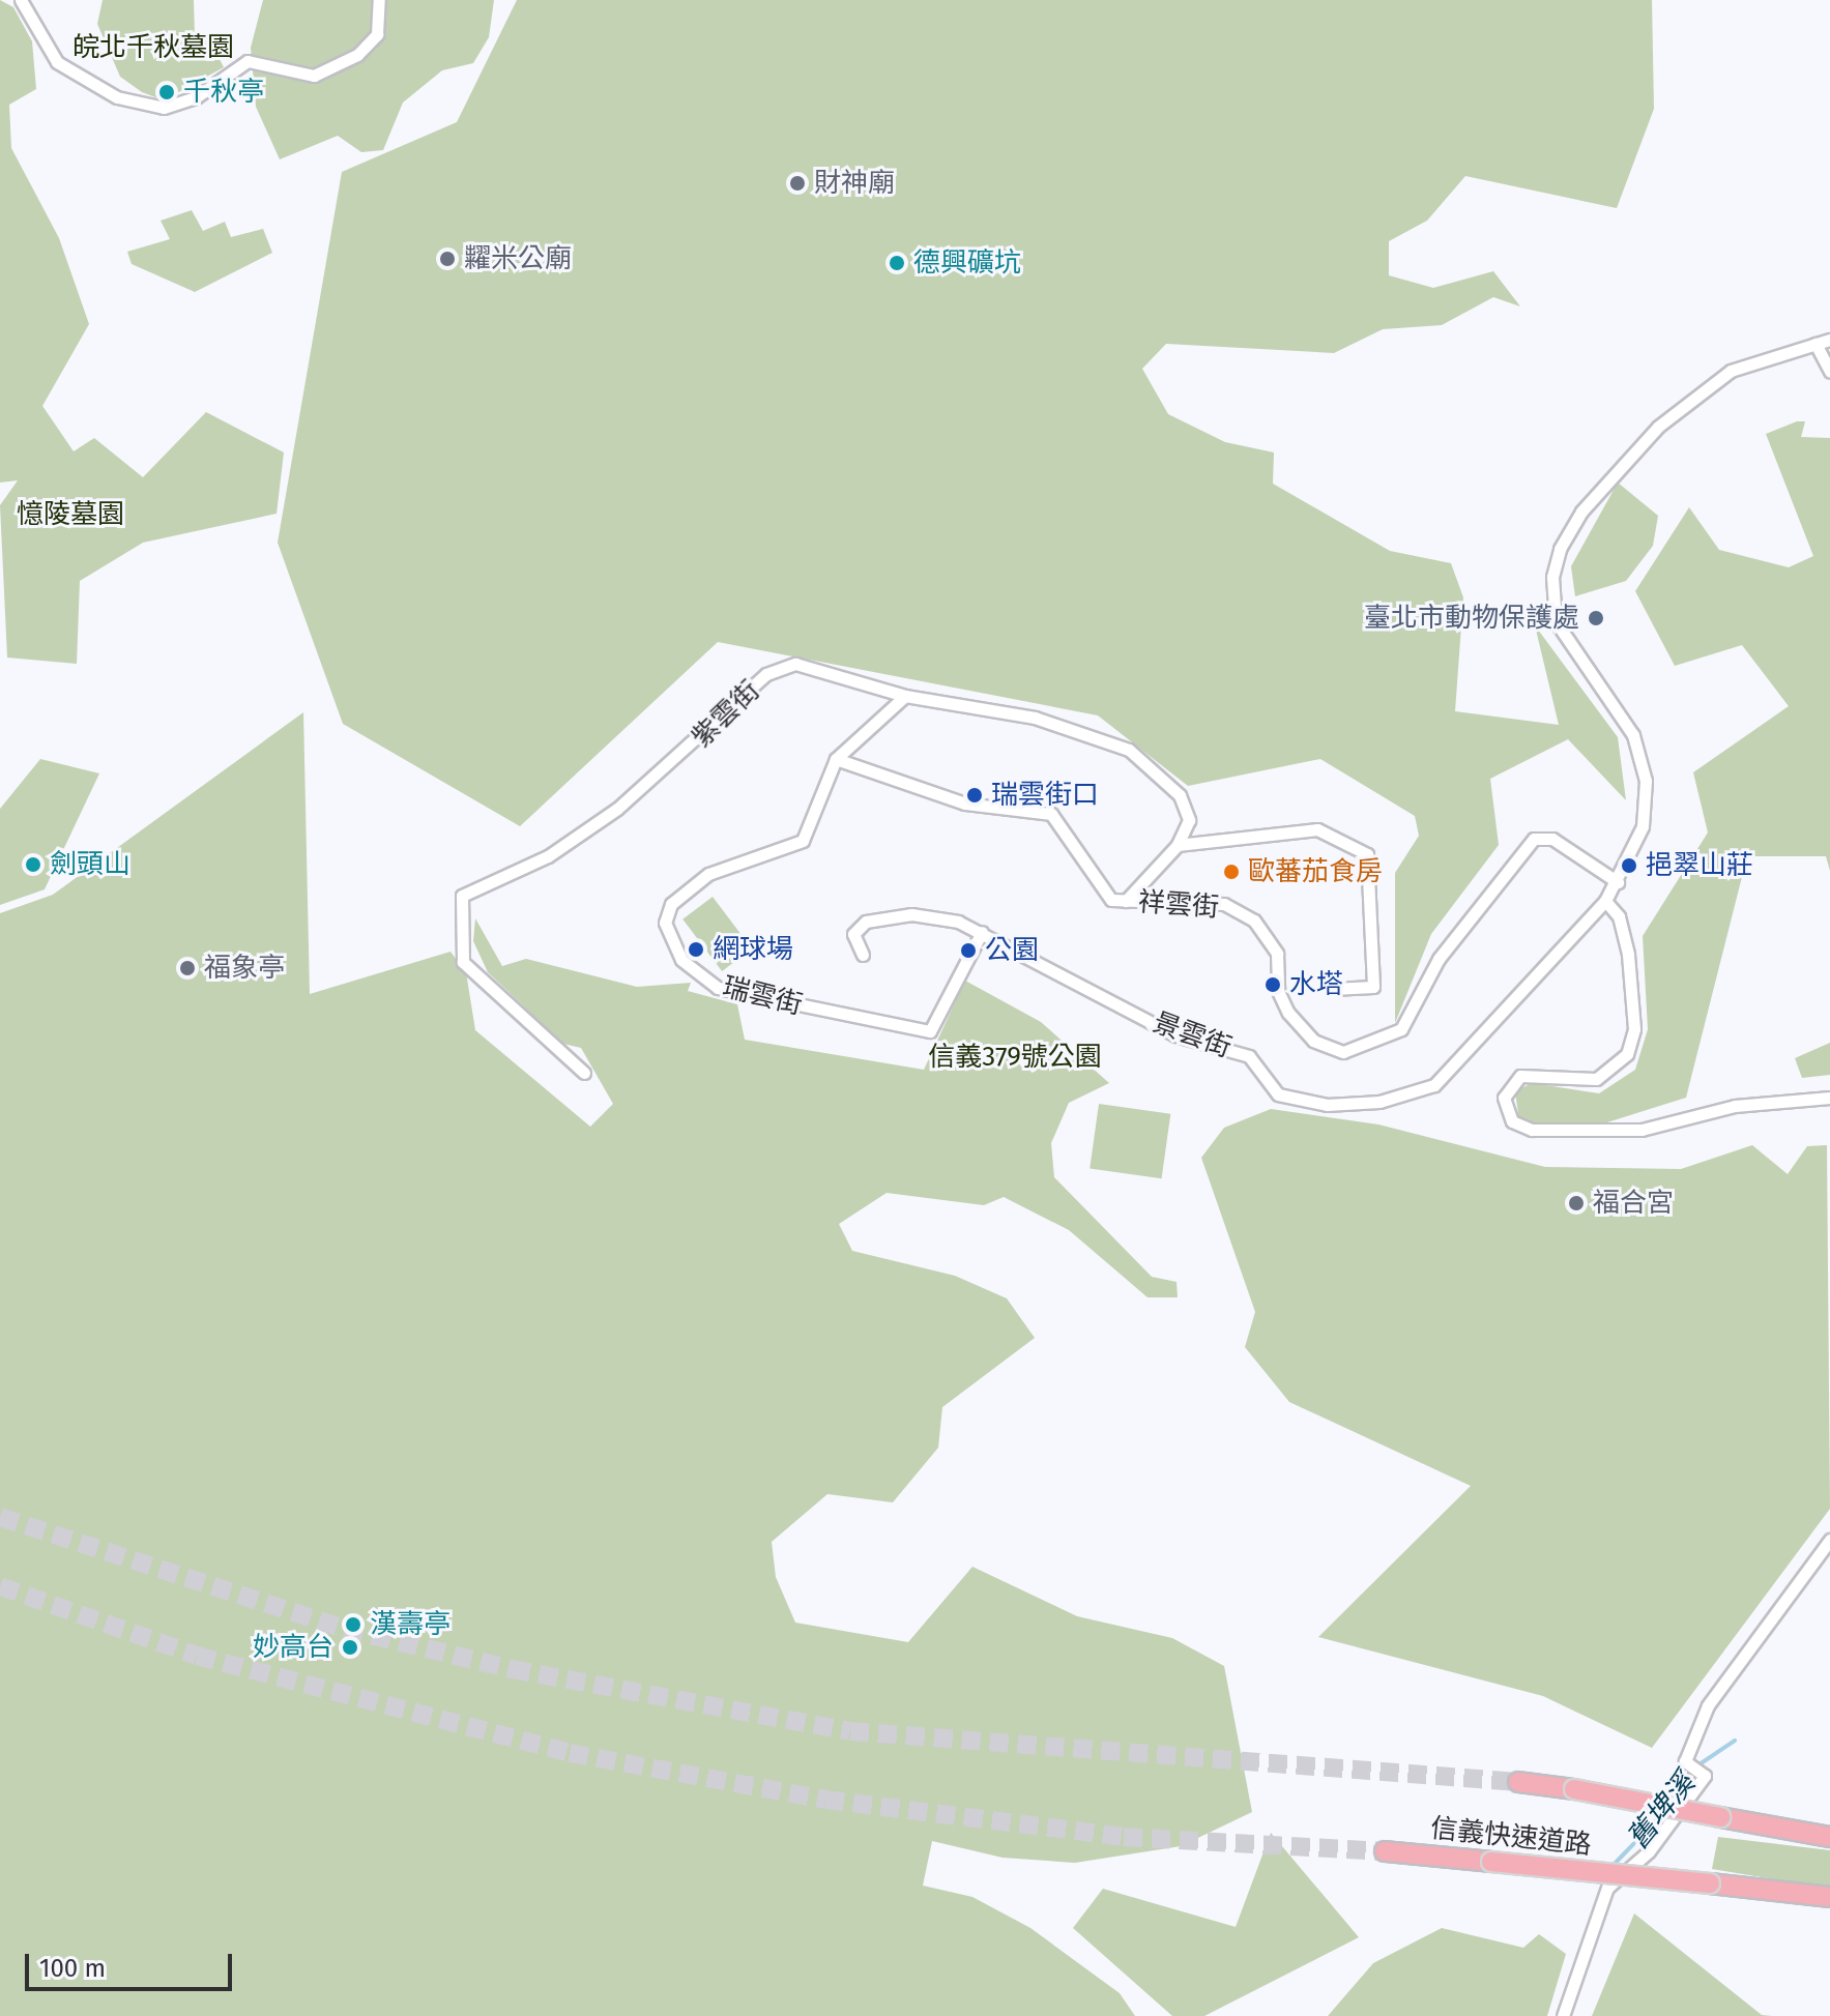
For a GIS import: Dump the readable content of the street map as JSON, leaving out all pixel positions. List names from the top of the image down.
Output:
{
  "streets": {
    "highway": ["信義快速道路"],
    "street": [
      "紫雲街",
      "祥雲街",
      "瑞雲街",
      "景雲街"
    ]
  },
  "crossings": [
    ["祥雲街", "瑞雲街"],
    ["祥雲街", "景雲街"],
    ["瑞雲街", "景雲街"]
  ],
  "water": ["舊埤溪"],
  "parks": ["皖北千秋墓園", "憶陵墓園", "信義379號公園"],
  "places": [
    "千秋亭",
    "財神廟",
    "糶米公廟",
    "德興礦坑",
    "臺北市動物保護處",
    "瑞雲街口",
    "劍頭山",
    "挹翠山莊",
    "歐蕃茄食房",
    "網球場",
    "公園",
    "福象亭",
    "水塔",
    "福合宮",
    "漢壽亭",
    "妙高台"
  ],
  "scale_bar": "100 m"
}
